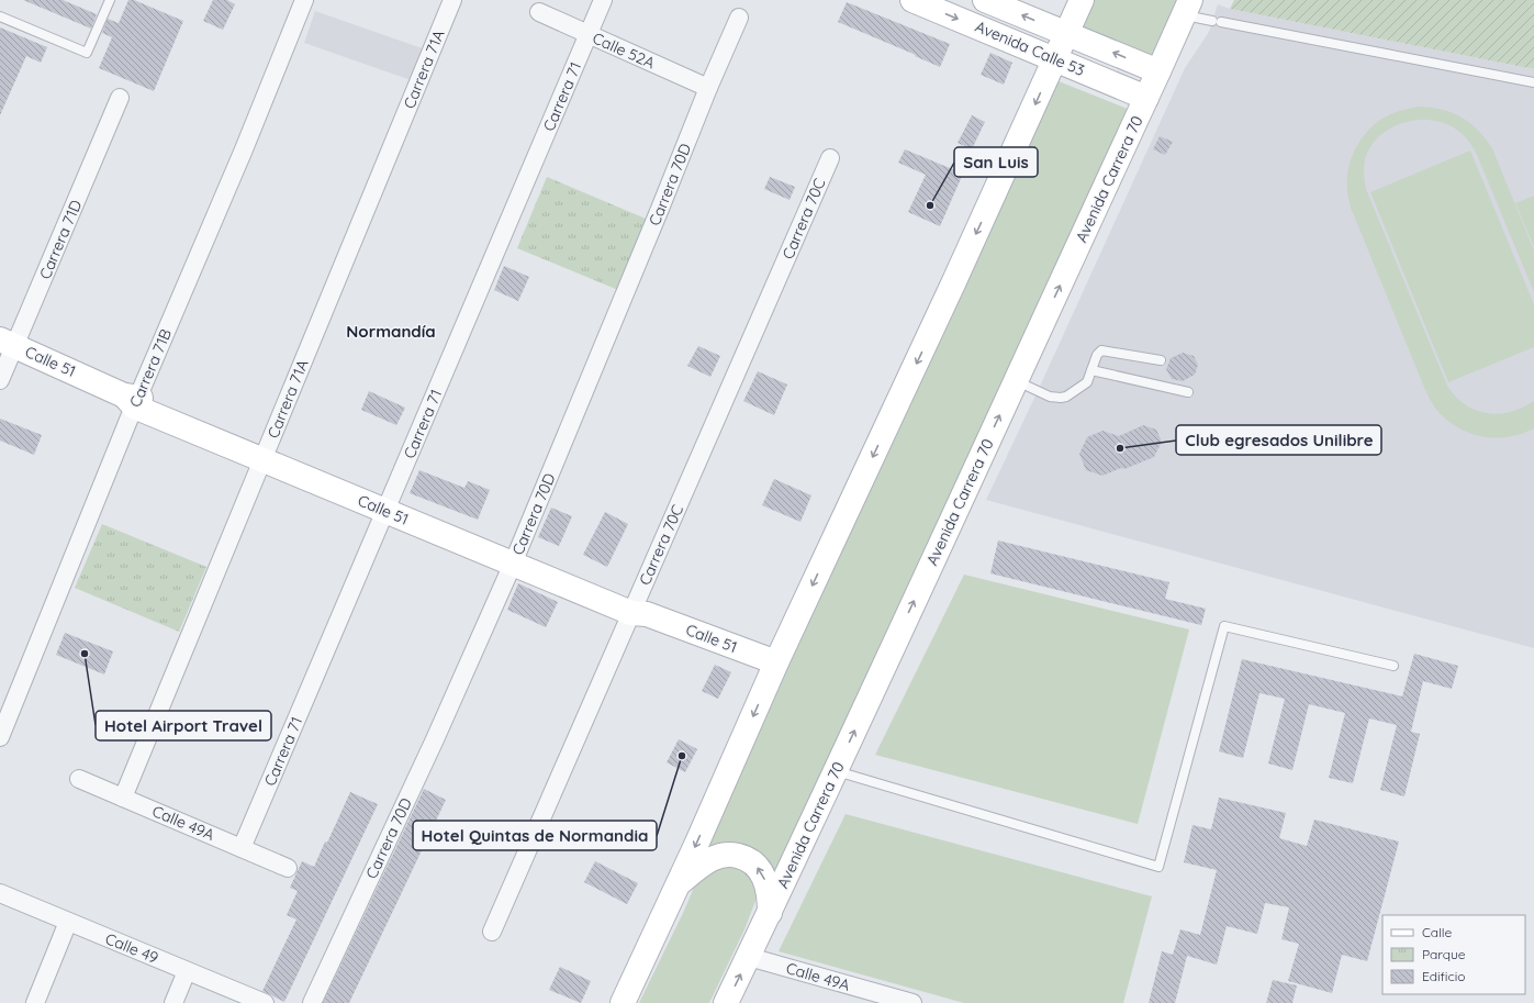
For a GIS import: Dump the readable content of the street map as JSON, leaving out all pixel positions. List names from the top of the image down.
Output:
{
  "streets": {
    "main road": ["Avenida Calle 53", "Avenida Carrera 70", "Calle 51"],
    "street": [
      "Calle 52A",
      "Carrera 71A",
      "Carrera 71",
      "Carrera 70D",
      "Carrera 70C",
      "Carrera 71D",
      "Carrera 71B",
      "Calle 49A",
      "Calle 49"
    ]
  },
  "crossings": [
    ["Avenida Calle 53", "Avenida Carrera 70"],
    ["Calle 52A", "Carrera 71"],
    ["Calle 52A", "Carrera 70D"],
    ["Carrera 71A", "Calle 51"],
    ["Carrera 71A", "Calle 49A"],
    ["Carrera 71", "Calle 51"],
    ["Carrera 71", "Calle 49A"],
    ["Avenida Carrera 70", "Calle 49A"],
    ["Carrera 70D", "Calle 51"],
    ["Carrera 70C", "Calle 51"],
    ["Carrera 71D", "Calle 51"],
    ["Calle 51", "Carrera 71B"]
  ],
  "districts": ["Normandía"],
  "places": [
    "San Luis",
    "Club egresados Unilibre",
    "Hotel Airport Travel",
    "Hotel Quintas de Normandia"
  ],
  "legend": ["Calle", "Parque", "Edificio"]
}
